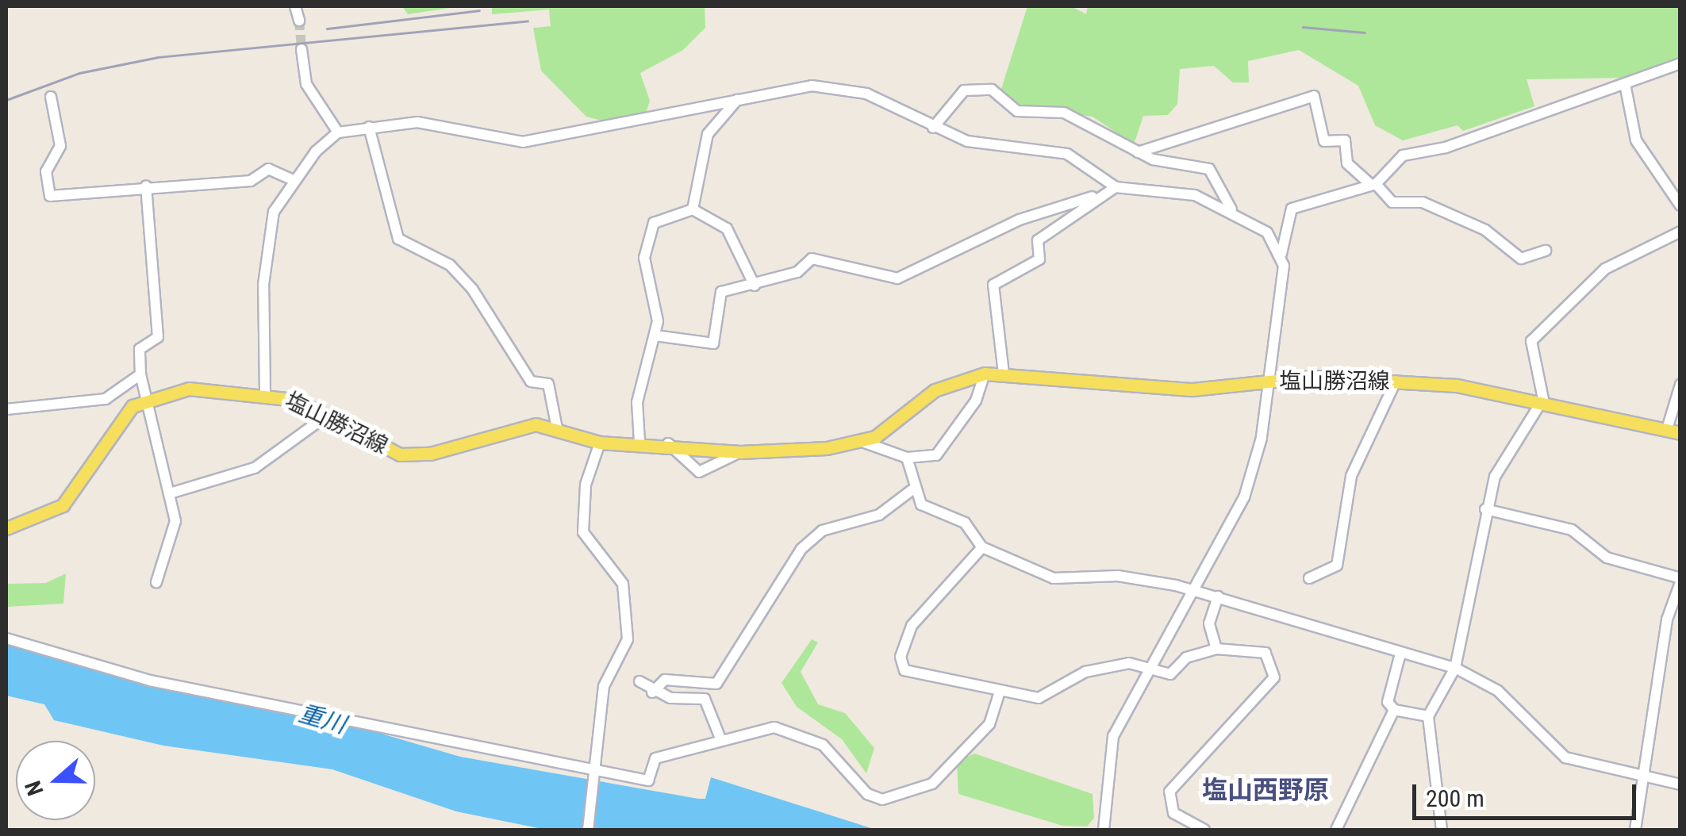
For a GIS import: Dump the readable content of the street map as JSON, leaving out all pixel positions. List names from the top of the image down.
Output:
{
  "streets": {
    "main road": ["塩山勝沼線"]
  },
  "districts": ["塩山西野原"],
  "water": ["重川"],
  "scale_bar": "200 m",
  "north": "left"
}
